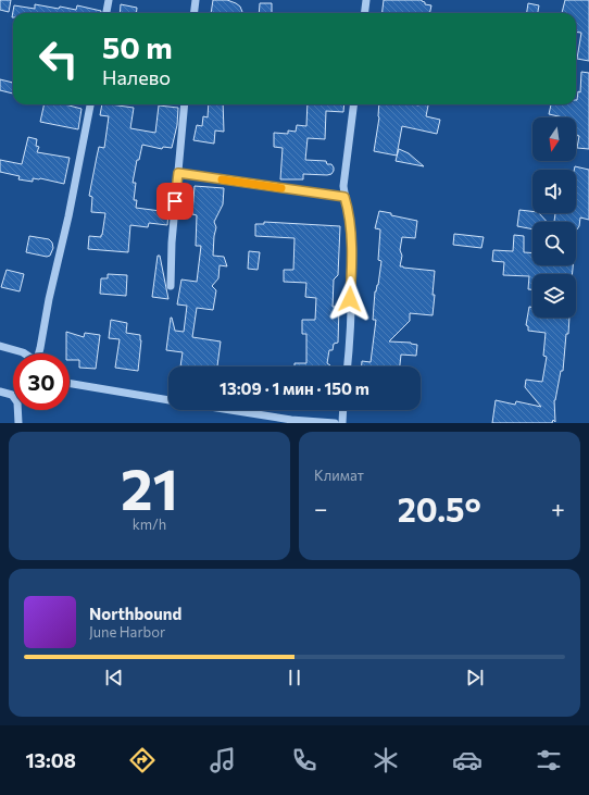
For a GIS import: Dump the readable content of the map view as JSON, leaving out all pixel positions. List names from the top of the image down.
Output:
{
  "north": "bottom",
  "page": {
    "turn": ["50 m", "Налево"],
    "limit": "30",
    "trip": "13:09 · 1 мин · 150 m",
    "tile": [
      ["21", "km/h"],
      "Климат"
    ],
    "heat": ["−", "20.5°", "+"],
    "song": ["Northbound", "June Harbor"],
    "tabs": "13:08"
  }
}
